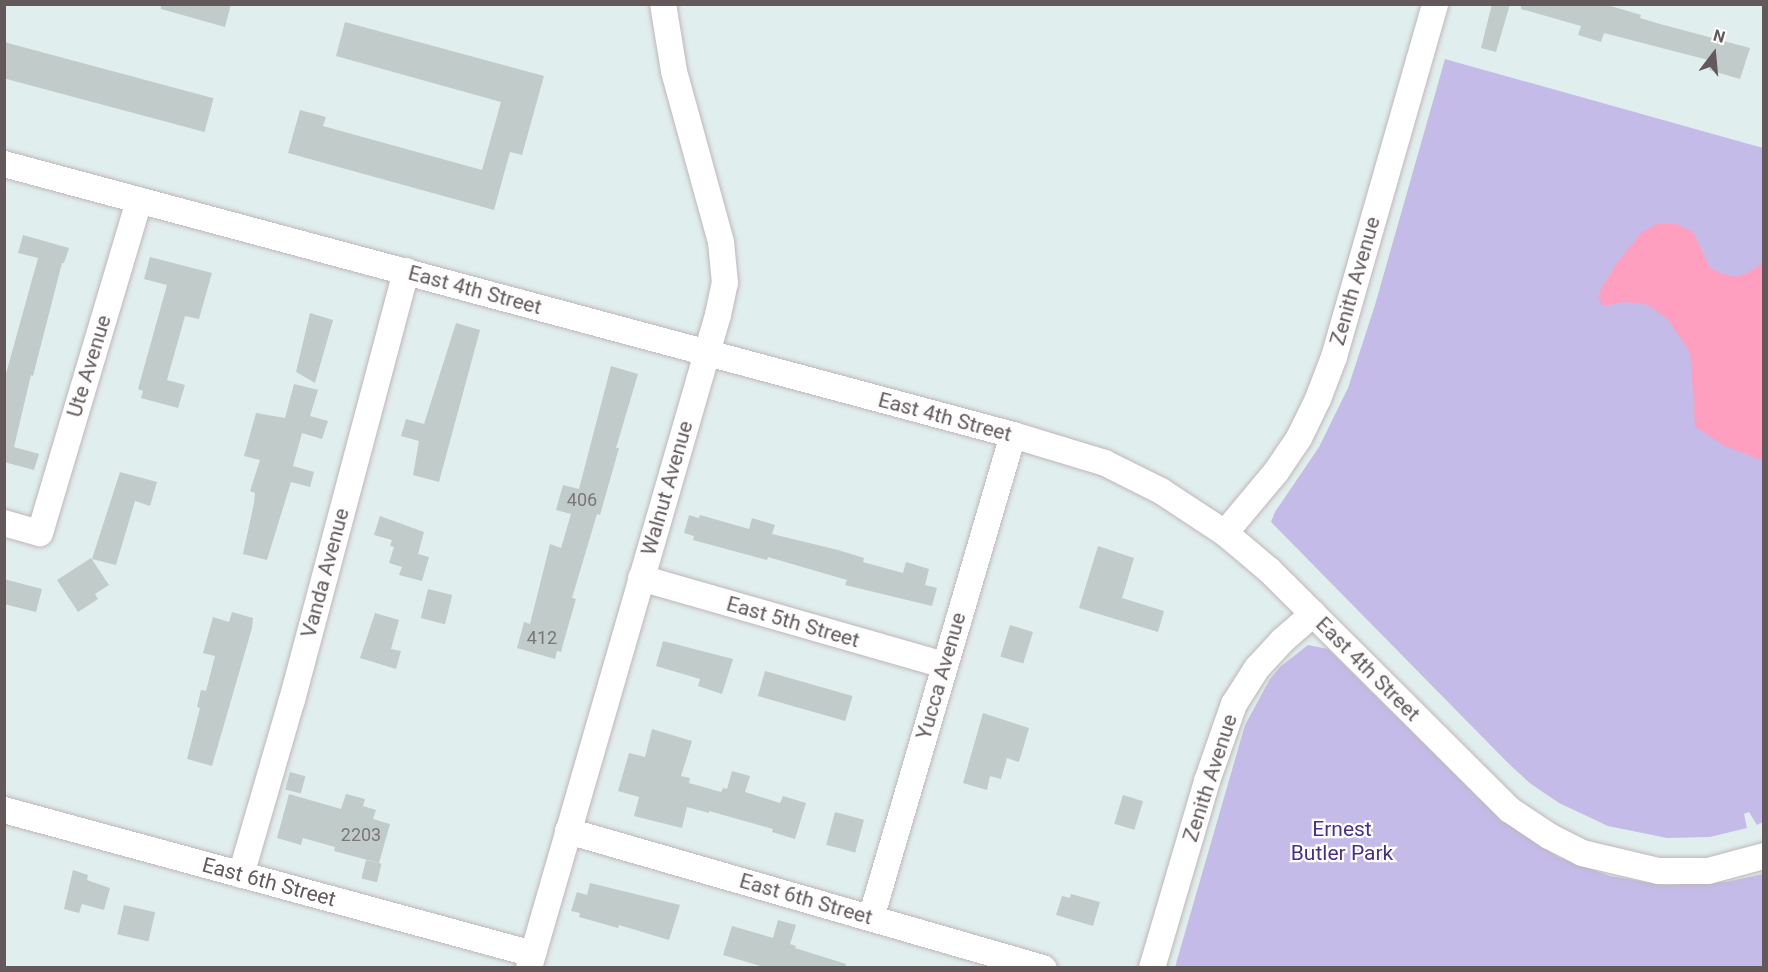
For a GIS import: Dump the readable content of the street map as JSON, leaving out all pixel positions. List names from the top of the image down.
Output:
{
  "streets": {
    "street": [
      "Zenith Avenue",
      "East 4th Street",
      "Ute Avenue",
      "Walnut Avenue",
      "Vanda Avenue",
      "East 5th Street",
      "Yucca Avenue",
      "East 6th Street"
    ]
  },
  "crossings": [
    ["Zenith Avenue", "East 4th Street"],
    ["East 4th Street", "Ute Avenue"],
    ["East 4th Street", "Walnut Avenue"],
    ["East 4th Street", "Vanda Avenue"],
    ["East 4th Street", "Yucca Avenue"],
    ["Walnut Avenue", "East 5th Street"],
    ["Walnut Avenue", "East 6th Street"],
    ["Vanda Avenue", "East 6th Street"],
    ["East 5th Street", "Yucca Avenue"],
    ["Yucca Avenue", "East 6th Street"]
  ],
  "parks": ["Ernest Butler Park"],
  "house_numbers": ["406", "412", "2203"],
  "north": "top"
}
